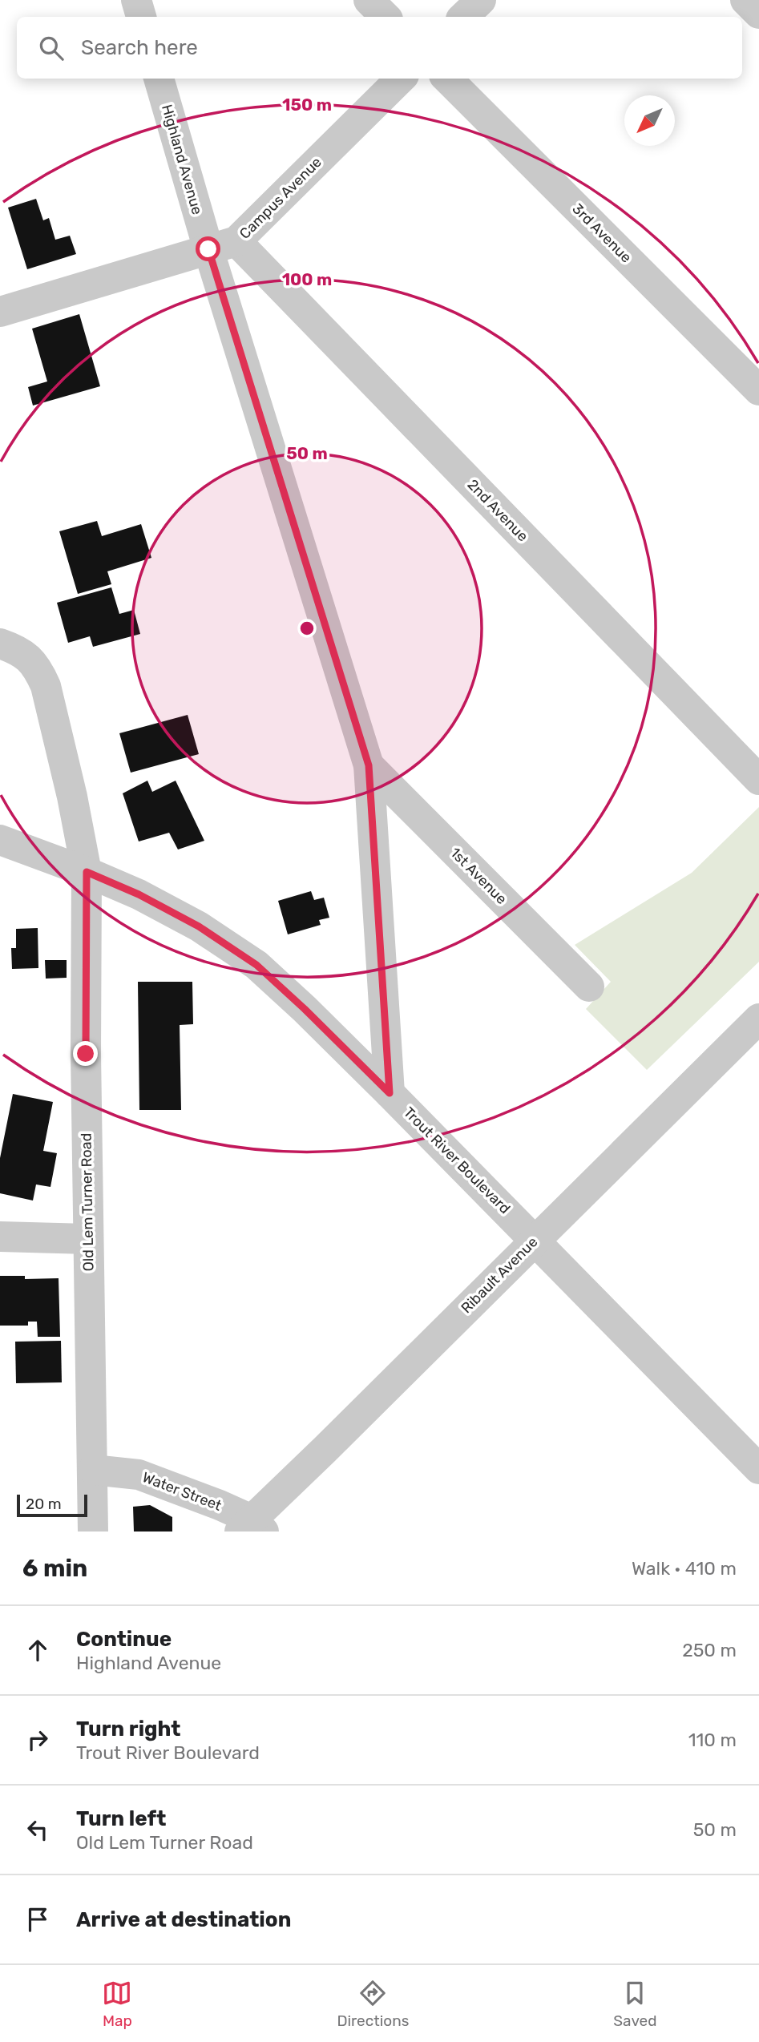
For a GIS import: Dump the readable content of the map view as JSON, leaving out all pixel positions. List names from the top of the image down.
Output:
{
  "streets": {
    "street": [
      "Highland Avenue",
      "Campus Avenue",
      "3rd Avenue",
      "2nd Avenue",
      "1st Avenue",
      "Trout River Boulevard",
      "Old Lem Turner Road",
      "Ribault Avenue",
      "Water Street"
    ]
  },
  "crossings": [
    ["Highland Avenue", "Campus Avenue"],
    ["Highland Avenue", "2nd Avenue"],
    ["Highland Avenue", "1st Avenue"],
    ["Highland Avenue", "Trout River Boulevard"],
    ["Campus Avenue", "2nd Avenue"],
    ["Trout River Boulevard", "Old Lem Turner Road"],
    ["Trout River Boulevard", "Ribault Avenue"],
    ["Old Lem Turner Road", "Water Street"],
    ["Ribault Avenue", "Water Street"]
  ],
  "scale_bar": "20 m",
  "north": "bottom left",
  "page": {
    "search": "Search here",
    "scale": "20 m",
    "heading": ["6 min", "Walk · 410 m"],
    "list": [
      ["Continue", "Highland Avenue", "250 m"],
      ["Turn right", "Trout River Boulevard", "110 m"],
      ["Turn left", "Old Lem Turner Road", "50 m"],
      "Arrive at destination"
    ],
    "nav": ["Map", "Directions", "Saved"]
  },
  "rings": ["150 m", "100 m", "50 m"]
}
